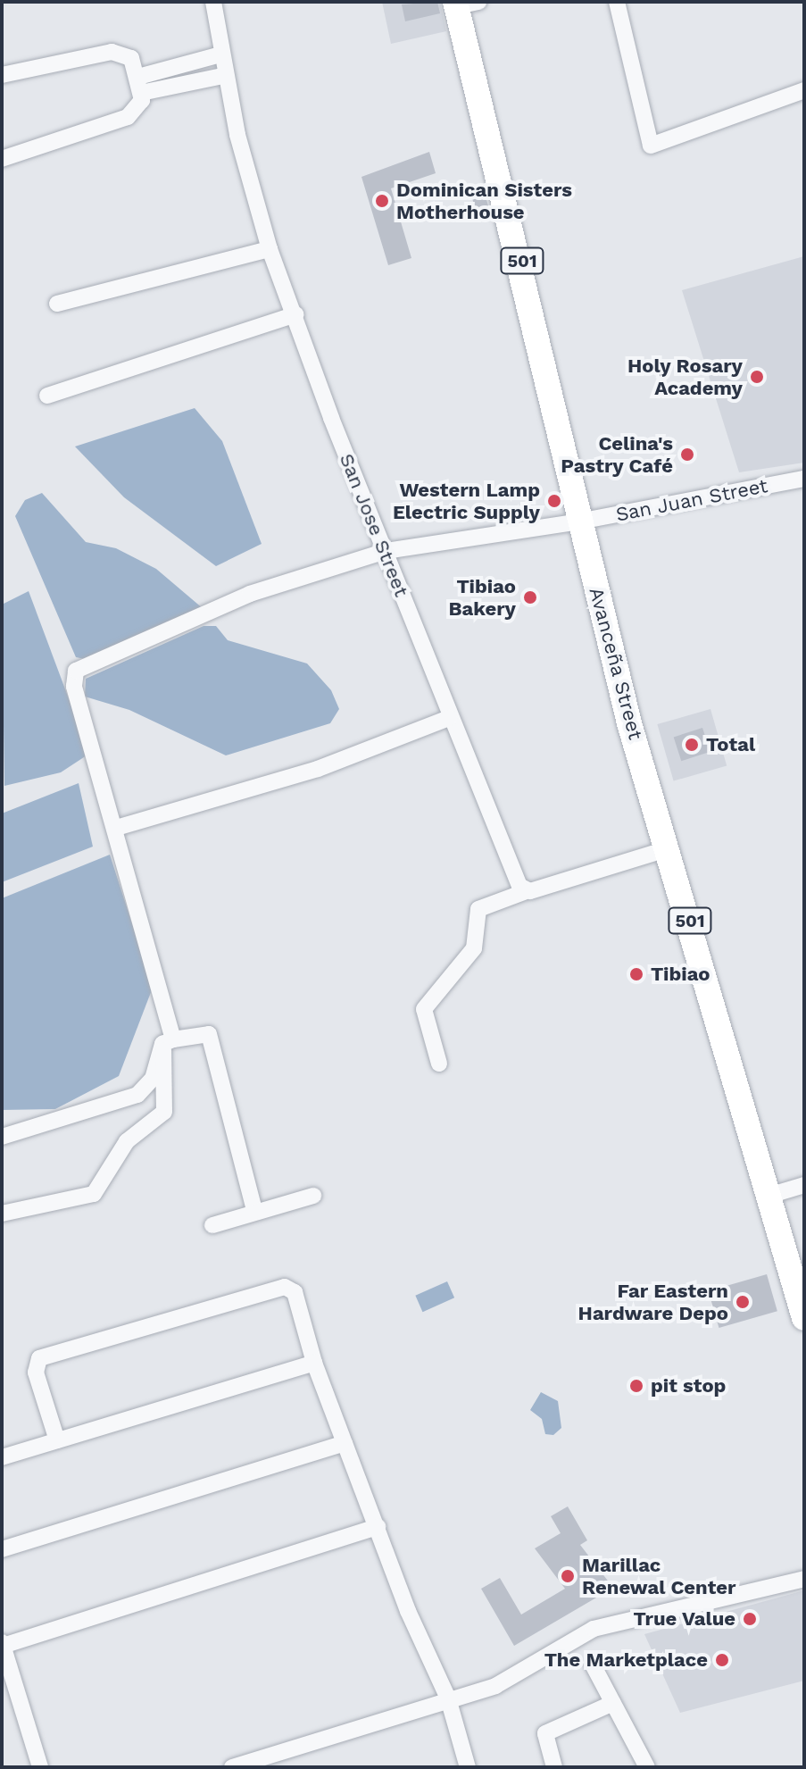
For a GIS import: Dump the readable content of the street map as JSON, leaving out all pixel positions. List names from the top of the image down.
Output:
{
  "streets": {
    "main road": ["501", "Avanceña Street"],
    "street": ["San Juan Street", "San Jose Street"]
  },
  "crossings": [
    ["San Juan Street", "San Jose Street"],
    ["San Juan Street", "Avanceña Street"]
  ],
  "places": [
    "Dominican Sisters Motherhouse",
    "Holy Rosary Academy",
    "Celina's Pastry Café",
    "Western Lamp Electric Supply",
    "Tibiao Bakery",
    "Total",
    "Tibiao",
    "Far Eastern Hardware Depo",
    "pit stop",
    "Marillac Renewal Center",
    "True Value",
    "The Marketplace"
  ]
}
